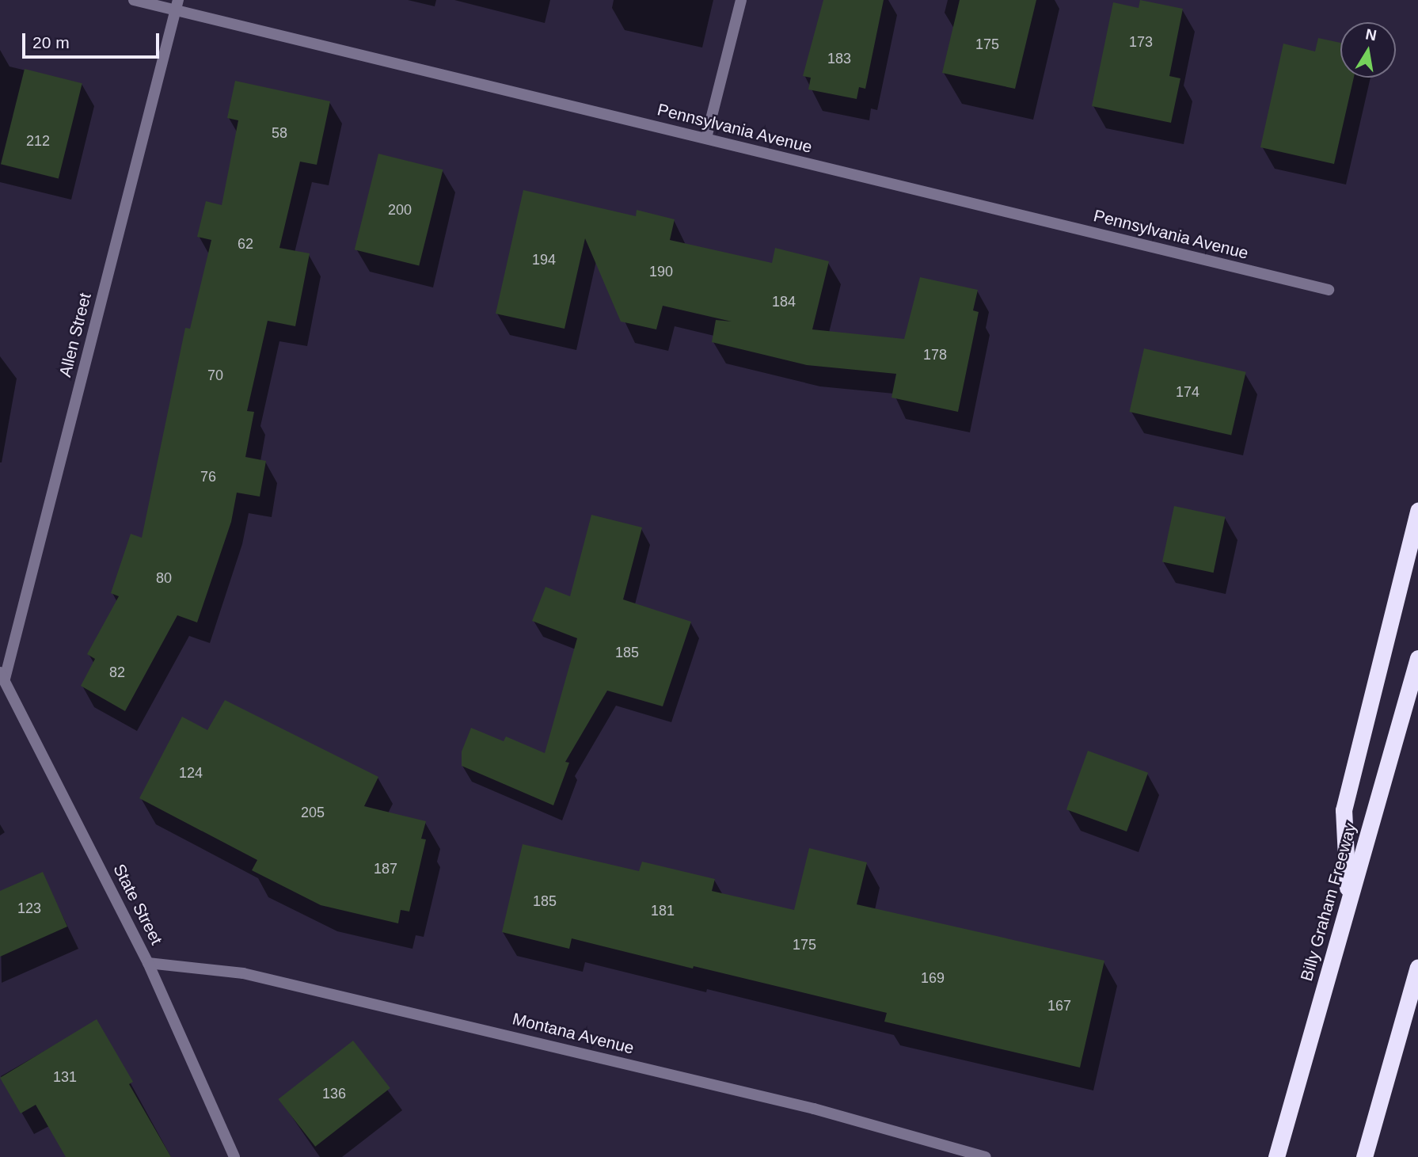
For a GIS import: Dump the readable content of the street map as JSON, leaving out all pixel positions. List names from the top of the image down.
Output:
{
  "streets": {
    "highway": ["Billy Graham Freeway"],
    "street": [
      "Pennsylvania Avenue",
      "Allen Street",
      "State Street",
      "Montana Avenue"
    ]
  },
  "crossings": [
    ["Pennsylvania Avenue", "Allen Street"],
    ["Allen Street", "State Street"],
    ["State Street", "Montana Avenue"]
  ],
  "house_numbers": [
    "173",
    "175",
    "183",
    "58",
    "212",
    "200",
    "62",
    "194",
    "190",
    "184",
    "178",
    "70",
    "174",
    "76",
    "80",
    "185",
    "82",
    "124",
    "205",
    "187",
    "185",
    "123",
    "181",
    "175",
    "169",
    "167",
    "131",
    "136"
  ],
  "scale_bar": "20 m",
  "north": "top"
}
